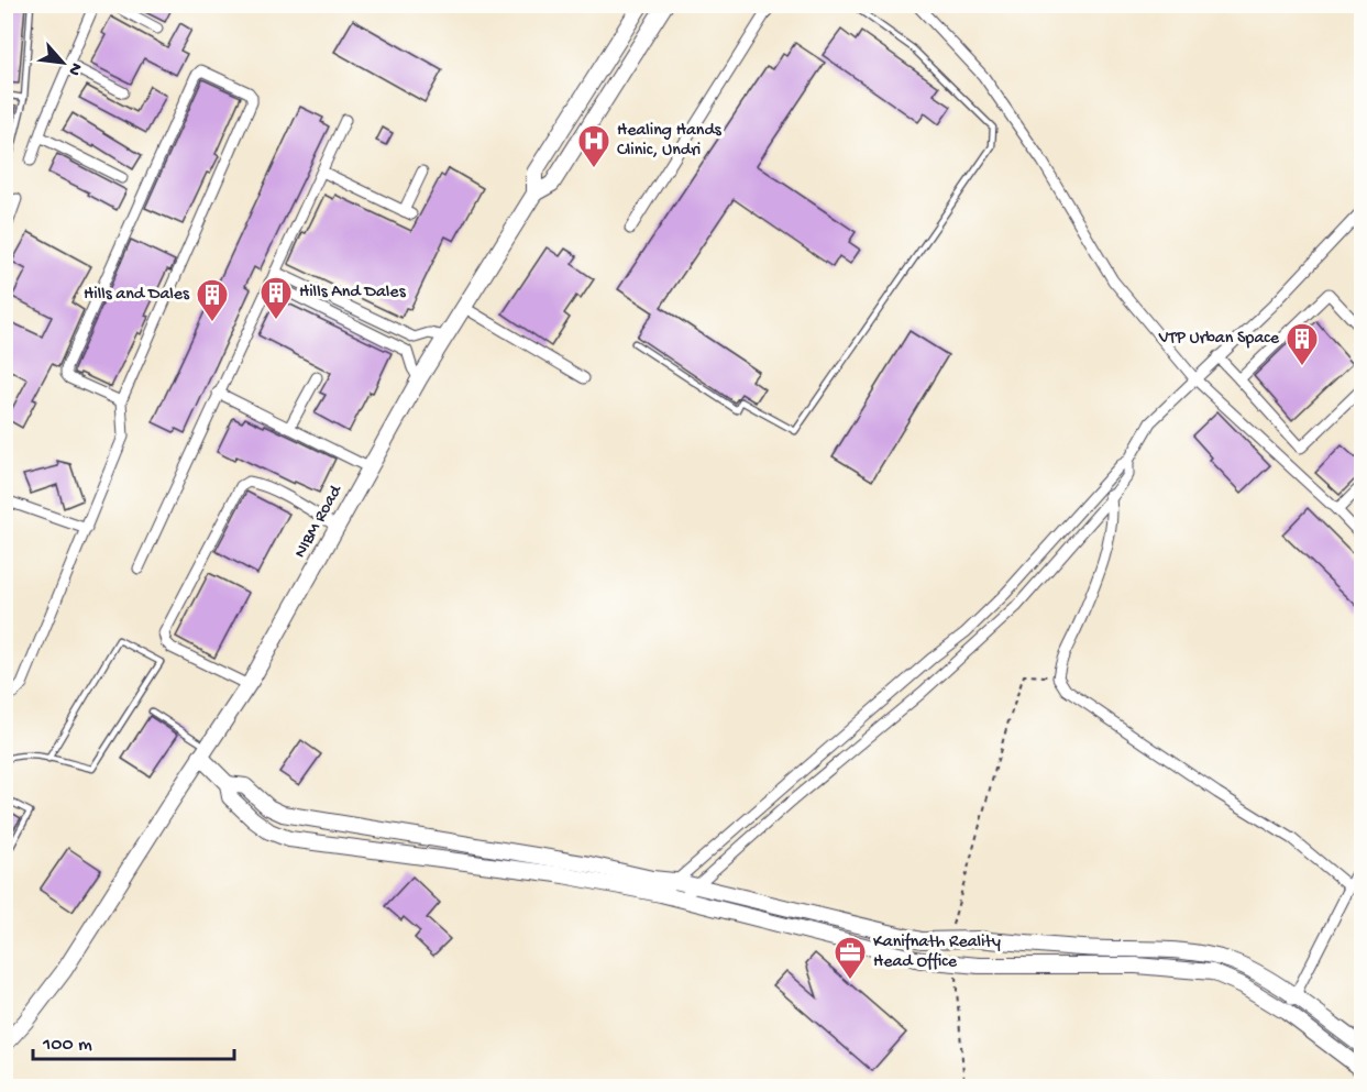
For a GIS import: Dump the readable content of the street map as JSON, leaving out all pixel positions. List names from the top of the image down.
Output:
{
  "streets": {
    "street": ["NIBM Road"]
  },
  "places": {
    "hospital": ["Healing Hands Clinic, Undri"],
    "building": ["Hills And Dales", "Hills and Dales", "VTP Urban Space"],
    "office": ["Kanifnath Reality Head Office"]
  },
  "scale_bar": "100 m",
  "north": "bottom right"
}
